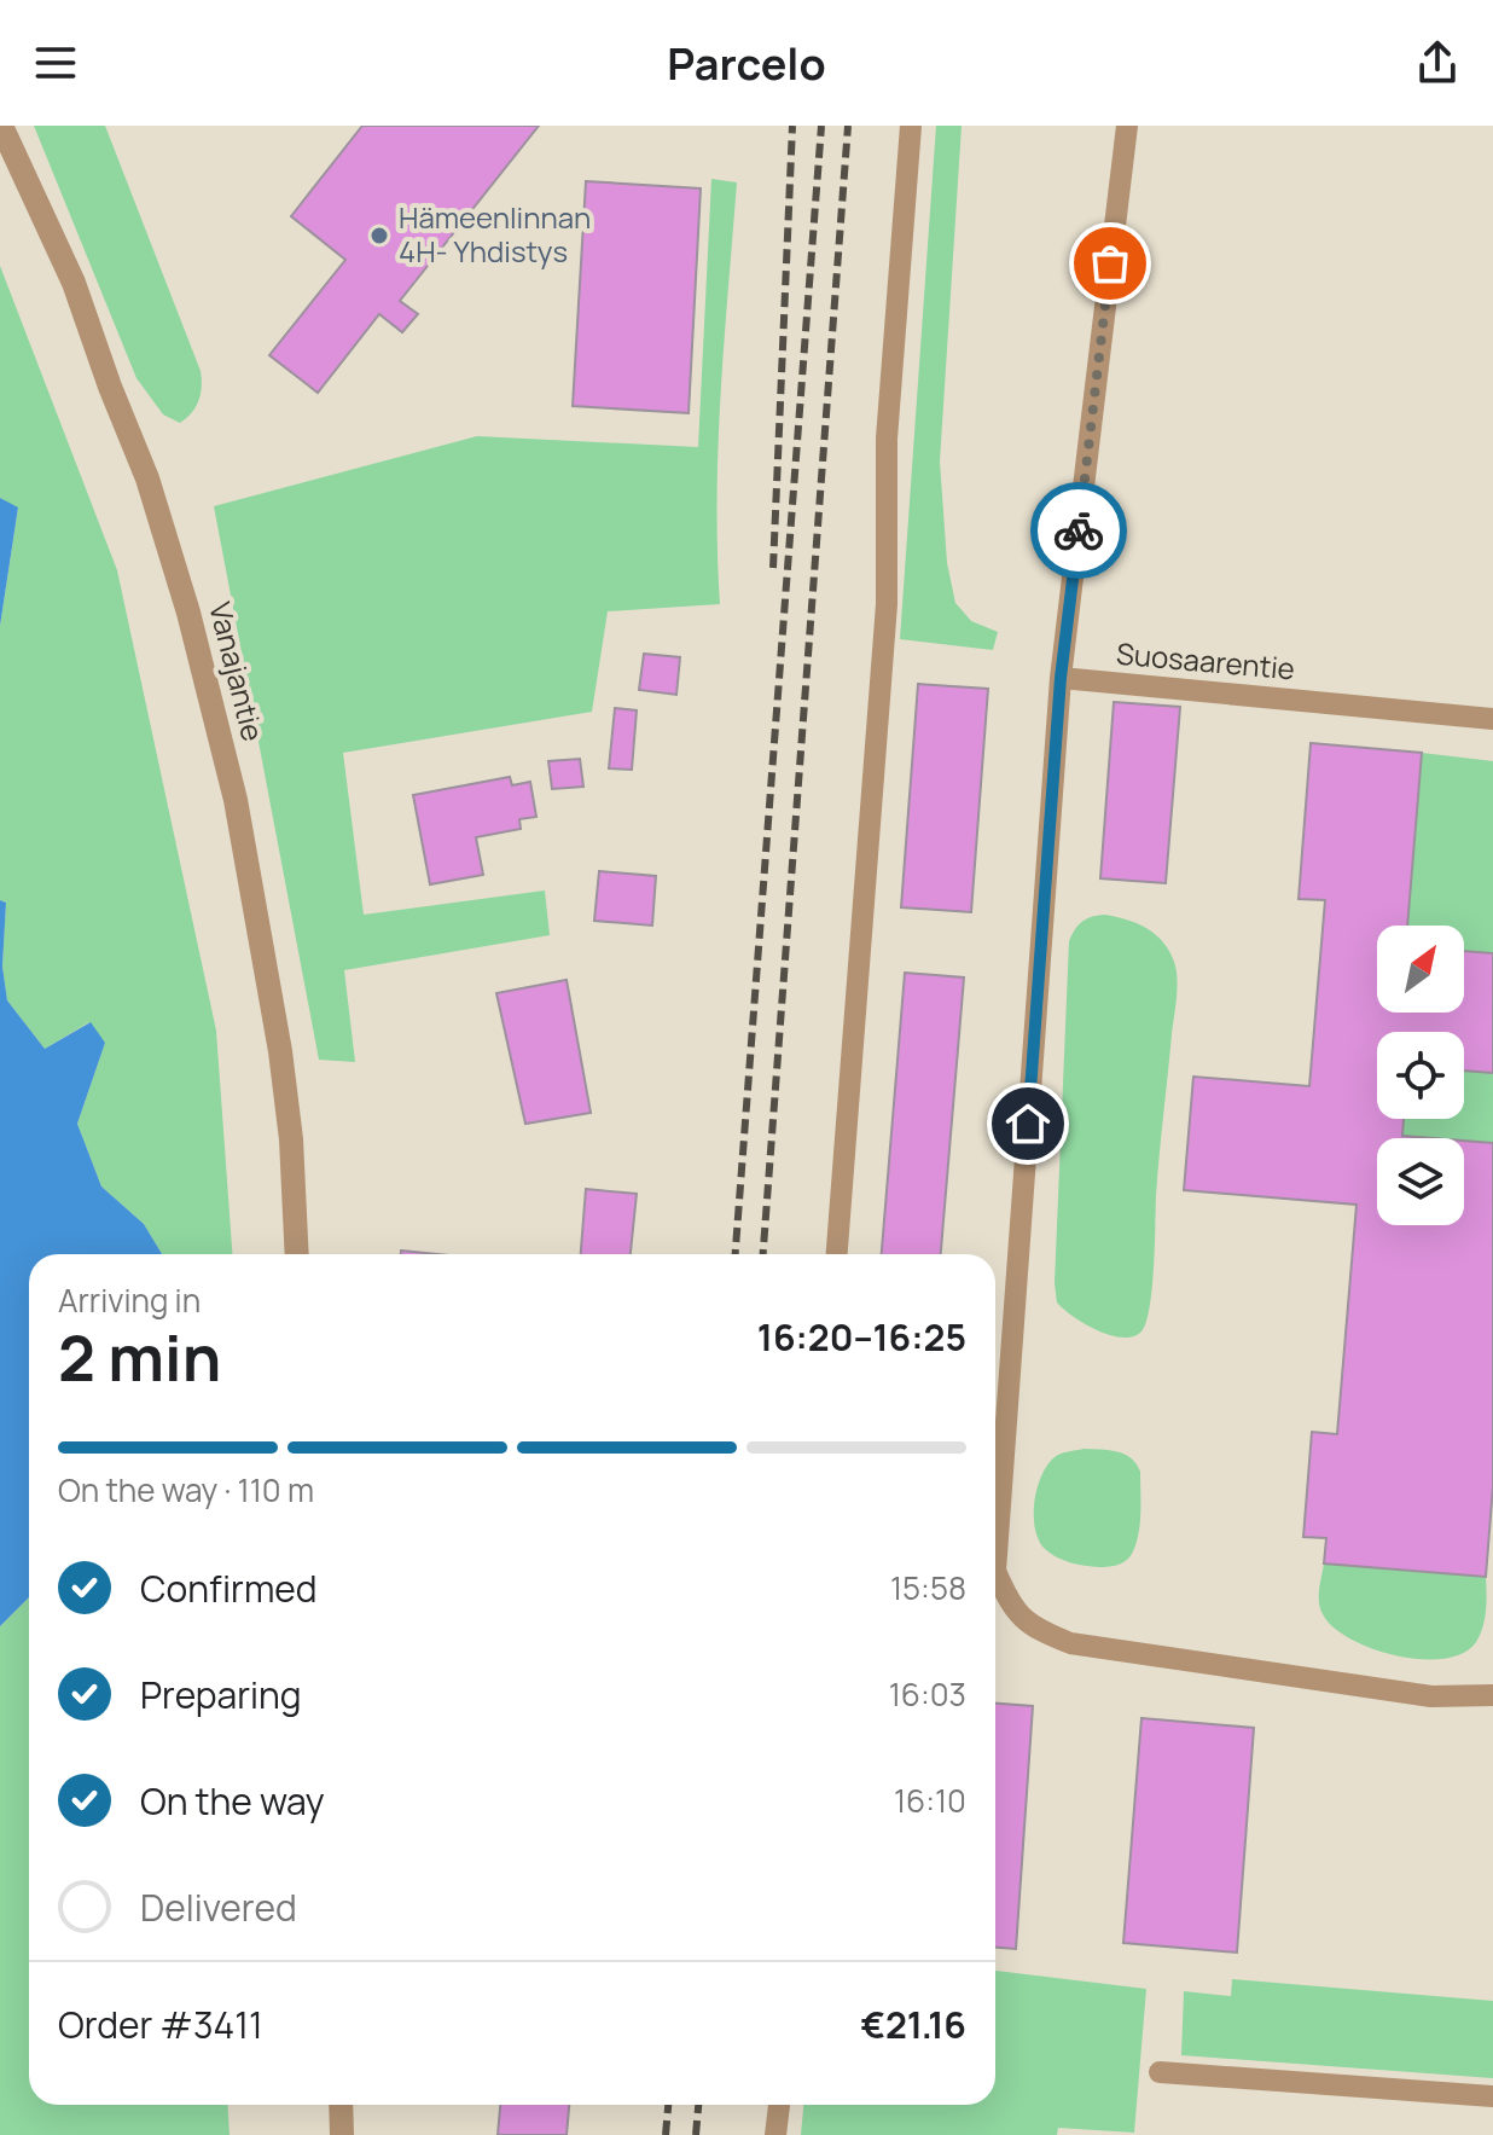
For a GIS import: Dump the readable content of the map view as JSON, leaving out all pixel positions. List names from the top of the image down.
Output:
{
  "streets": {
    "street": ["Vanajantie"],
    "lane": ["Suosaarentie"]
  },
  "places": ["Hämeenlinnan 4H- Yhdistys"],
  "north": "top right",
  "page": {
    "header": "Parcelo",
    "heading": ["2 min", "Arriving in", "16:20–16:25"],
    "panel": ["Order #3411", "€21.16"],
    "bar": "On the way · 110 m",
    "list": [
      ["Confirmed", "15:58"],
      ["Preparing", "16:03"],
      ["On the way", "16:10"],
      "Delivered"
    ]
  }
}
